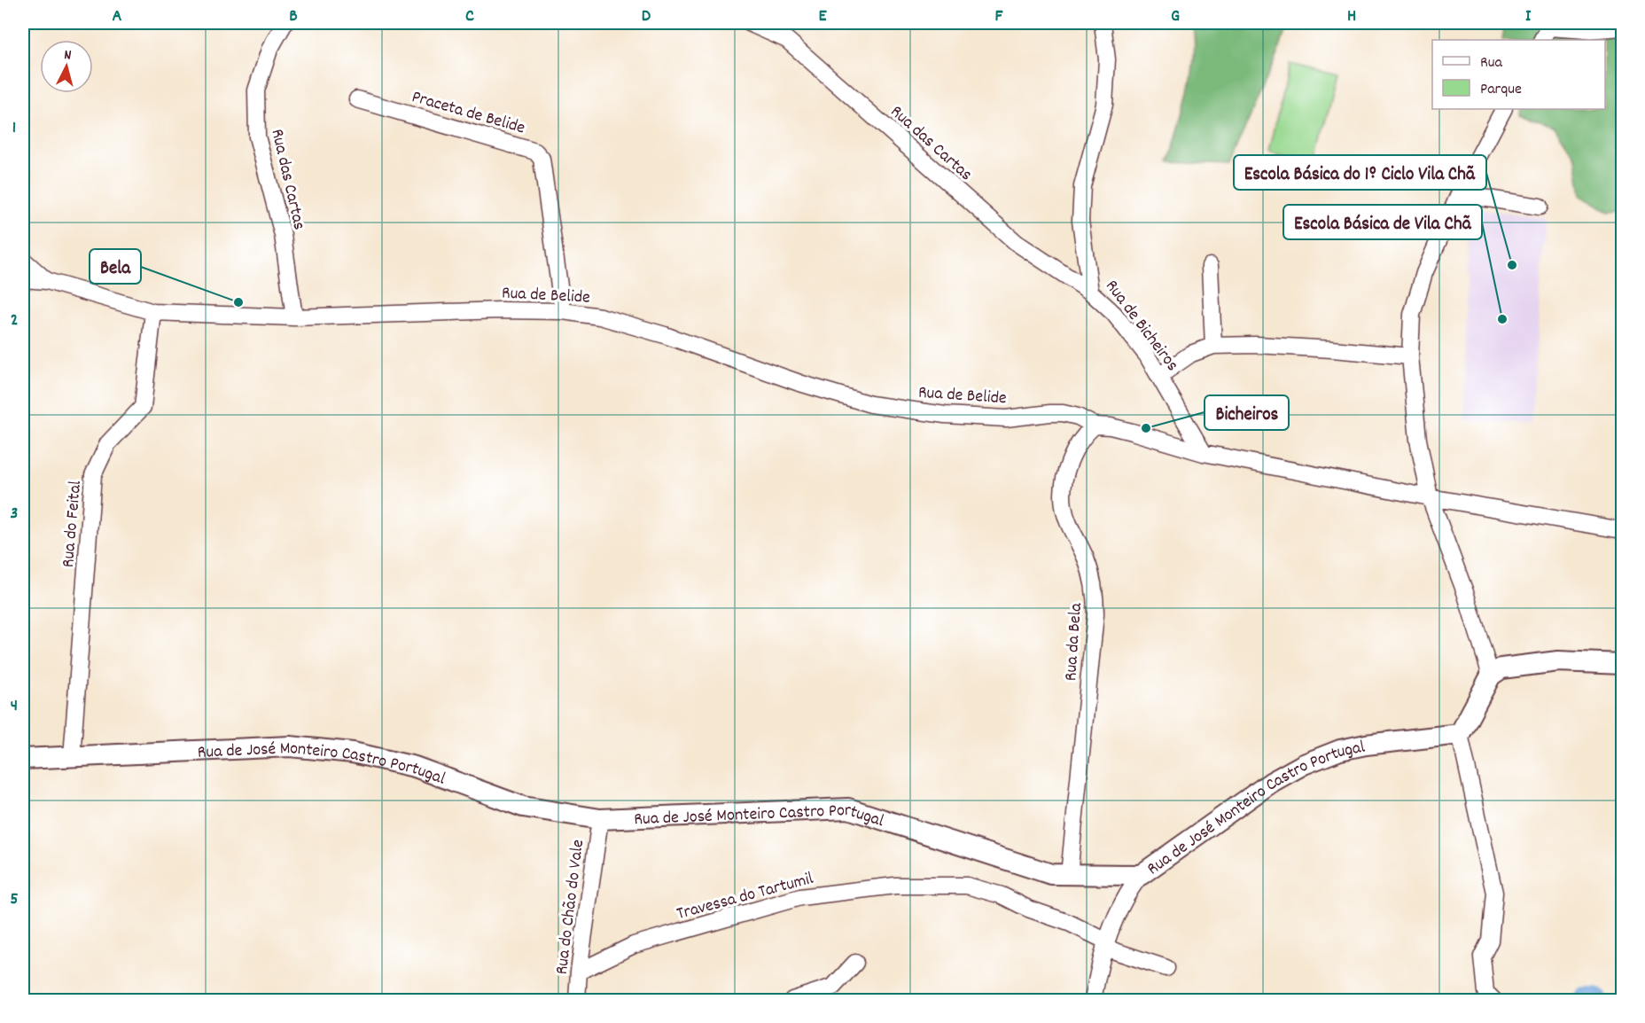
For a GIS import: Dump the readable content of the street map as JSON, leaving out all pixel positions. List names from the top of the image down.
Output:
{
  "streets": {
    "main road": ["Rua de José Monteiro Castro Portugal"],
    "street": [
      "Praceta de Belide",
      "Rua das Cartas",
      "Rua de Belide",
      "Rua de Bicheiros",
      "Rua do Feital",
      "Rua da Bela",
      "Travessa do Tartumil",
      "Rua do Chão do Vale"
    ]
  },
  "crossings": [
    ["Praceta de Belide", "Rua de Belide"],
    ["Rua das Cartas", "Rua de Belide"],
    ["Rua das Cartas", "Rua de Bicheiros"],
    ["Rua de Belide", "Rua de Bicheiros"],
    ["Rua de Belide", "Rua do Feital"],
    ["Rua de Belide", "Rua da Bela"],
    ["Rua do Feital", "Rua de José Monteiro Castro Portugal"],
    ["Rua da Bela", "Rua de José Monteiro Castro Portugal"],
    ["Rua de José Monteiro Castro Portugal", "Rua do Chão do Vale"],
    ["Travessa do Tartumil", "Rua do Chão do Vale"]
  ],
  "places": [
    "Escola Básica do 1º Ciclo Vila Chã",
    "Bela",
    "Escola Básica de Vila Chã",
    "Bicheiros"
  ],
  "legend": ["Rua", "Parque"],
  "north": "top",
  "grid": {
    "columns": [
      "A",
      "B",
      "C",
      "D",
      "E",
      "F",
      "G",
      "H",
      "I"
    ],
    "rows": [
      "1",
      "2",
      "3",
      "4",
      "5"
    ]
  }
}
